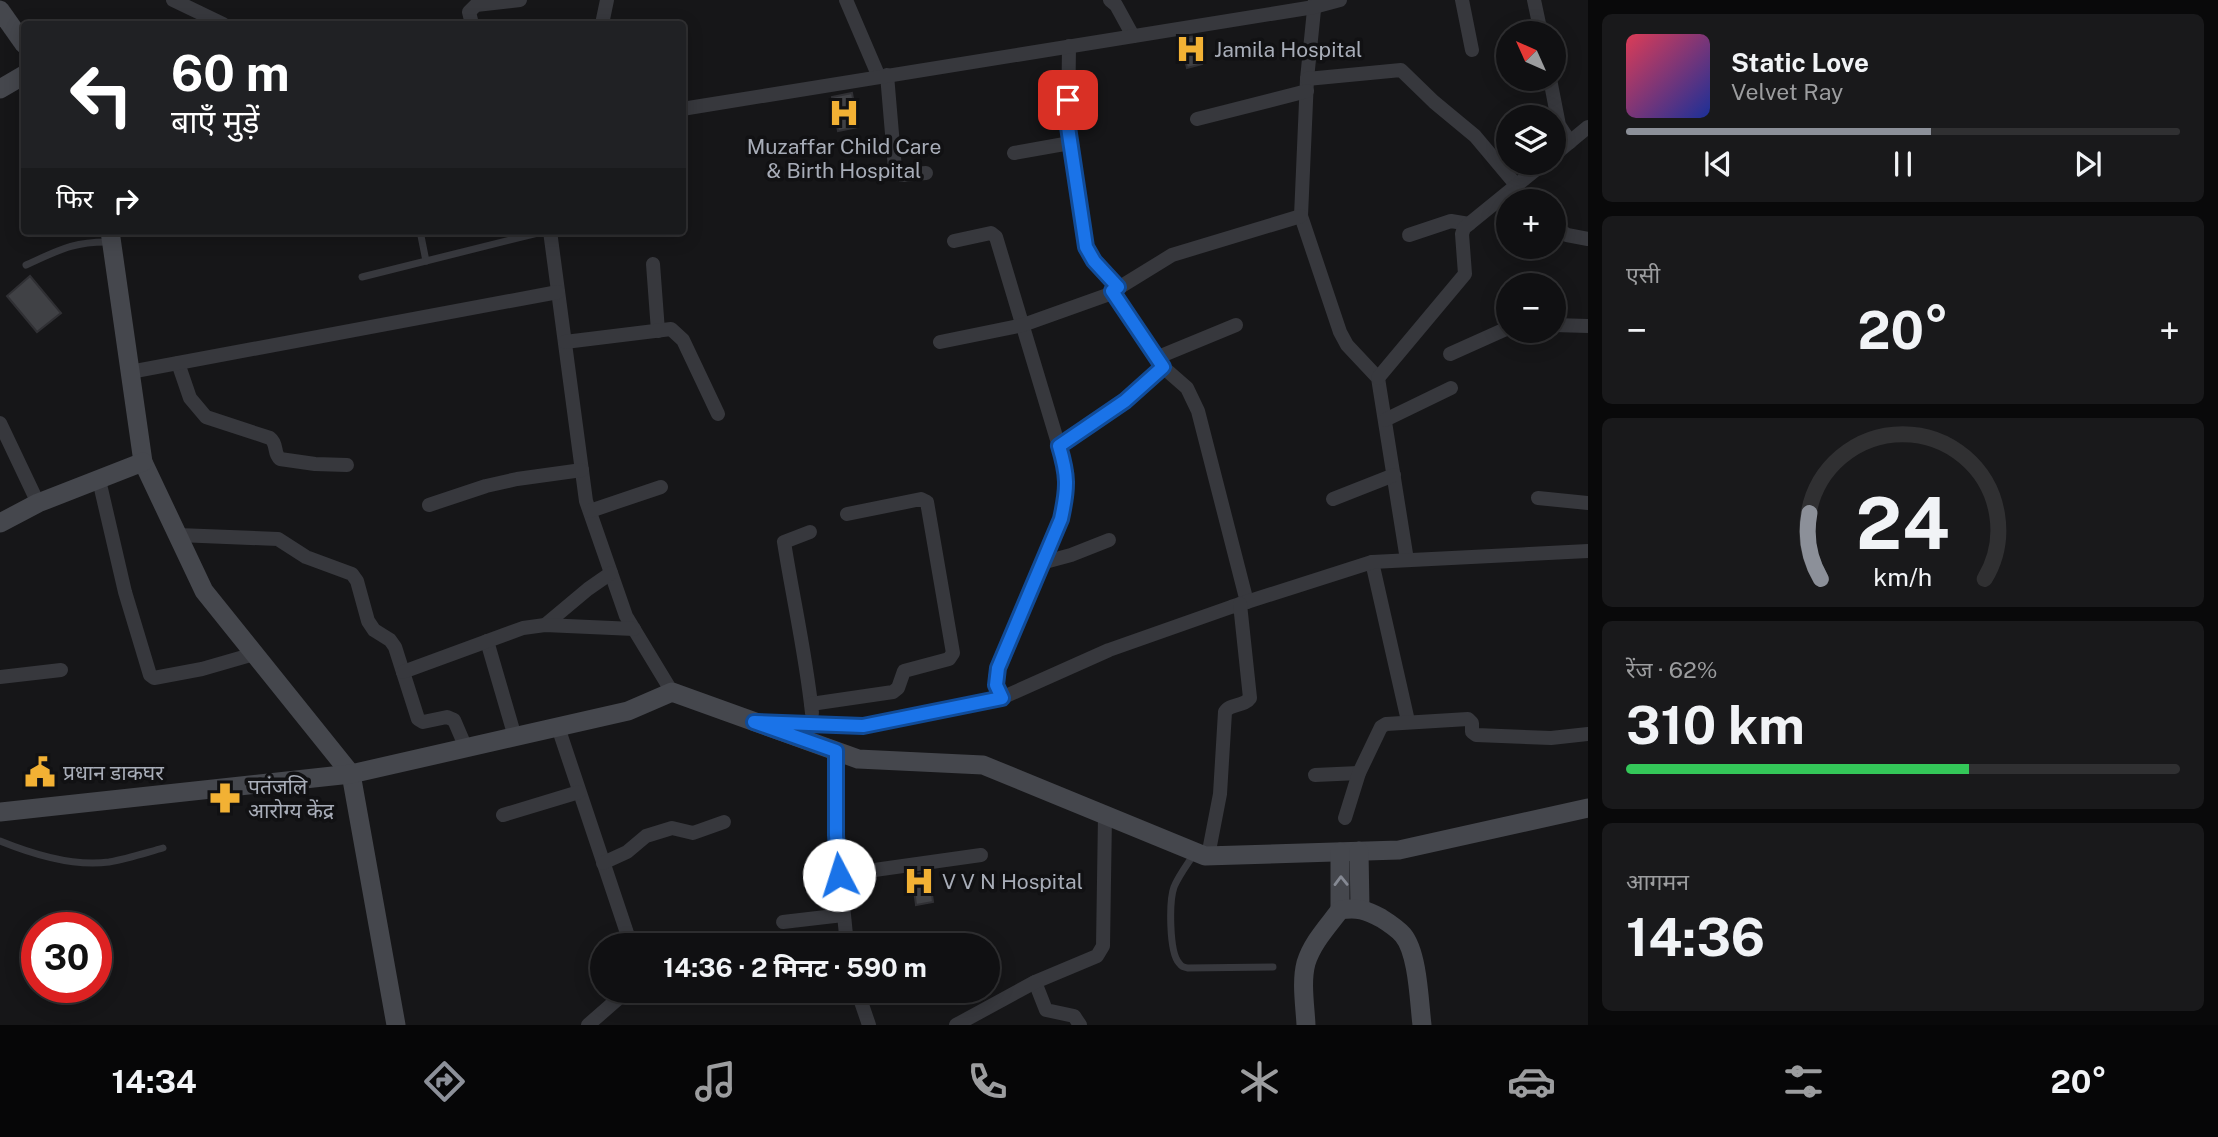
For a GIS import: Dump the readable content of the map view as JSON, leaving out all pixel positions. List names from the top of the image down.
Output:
{
  "places": {
    "hospital": ["Jamila Hospital", "Muzaffar Child Care & Birth Hospital", "V V N Hospital"],
    "public building": ["प्रधान डाकघर"],
    "pharmacy": ["पतंजलि आरोग्य केंद्र"]
  },
  "north": "top left",
  "page": {
    "map_buttons": ["+", "−"],
    "turn": ["60 m", "बाएँ मुड़ें"],
    "song": ["Static Love", "Velvet Ray"],
    "then": "फिर",
    "tile": [
      "एसी",
      ["रेंज · 62%", "310 km"],
      ["आगमन", "14:36"]
    ],
    "heat": ["−", "20°", "+"],
    "limit": "30",
    "trip": "14:36 · 2 मिनट · 590 m",
    "tabs": ["14:34", "20°"],
    "gauge": ["24", "km/h"]
  }
}
